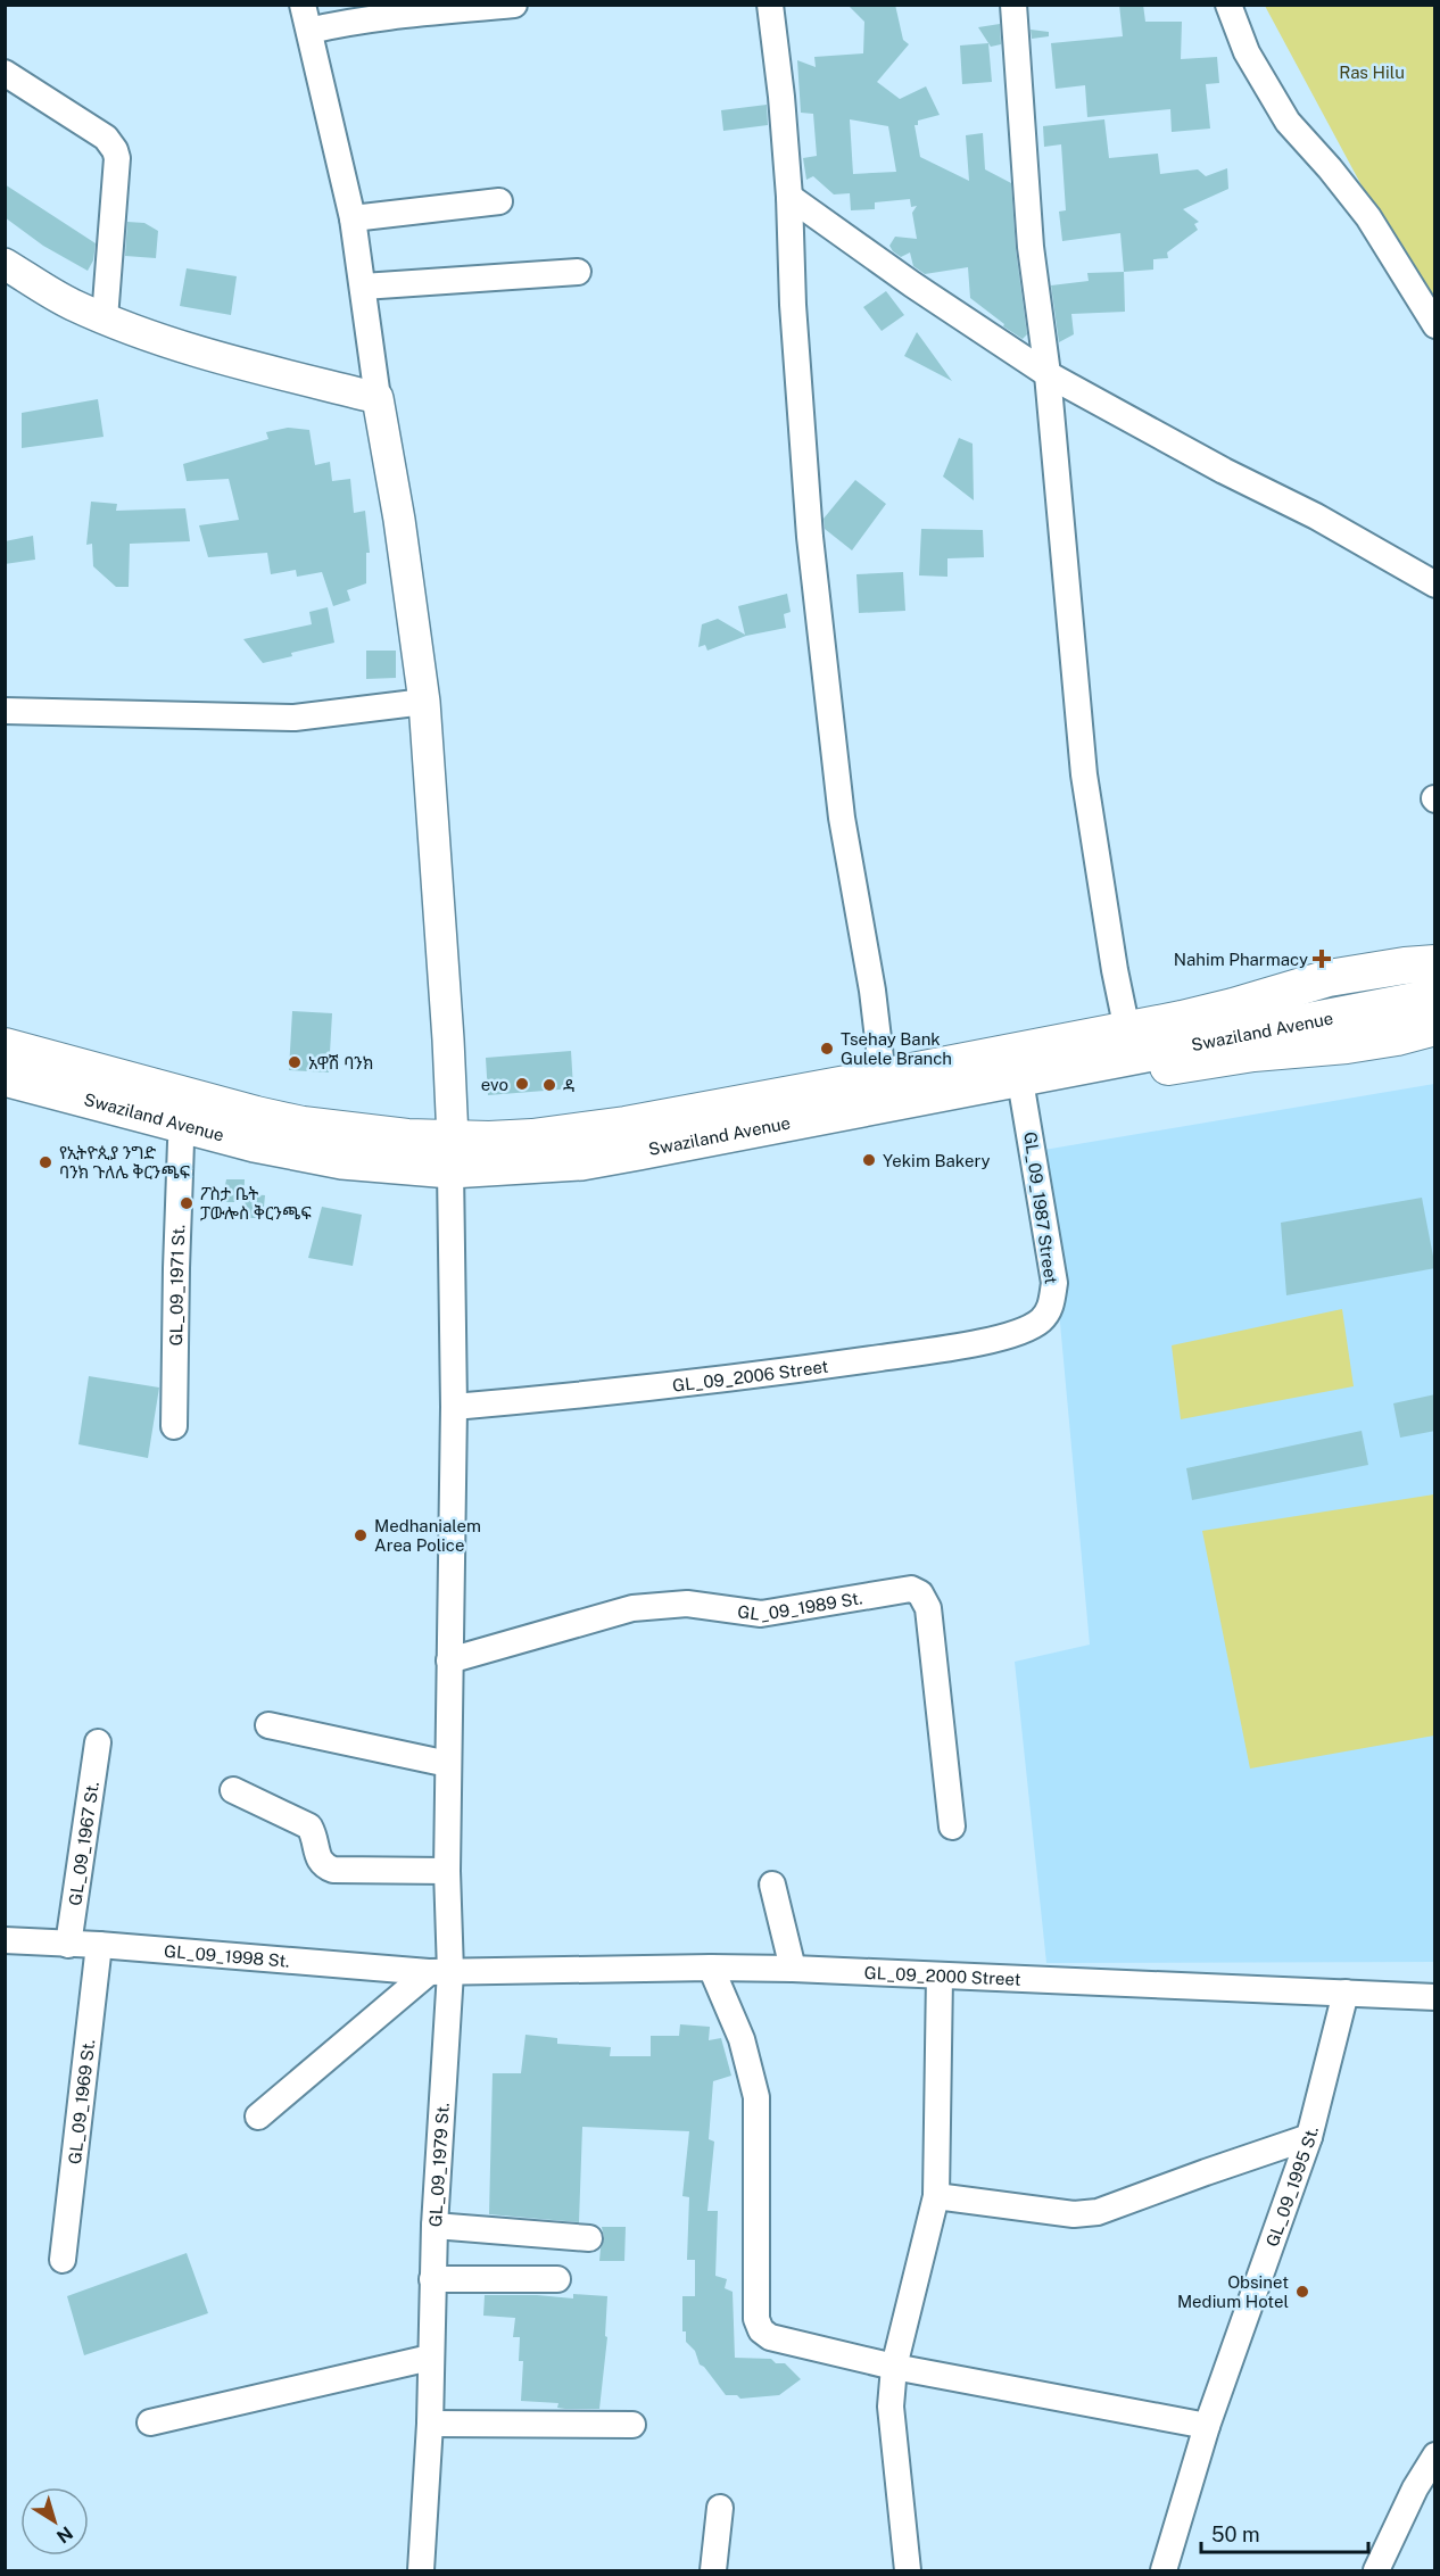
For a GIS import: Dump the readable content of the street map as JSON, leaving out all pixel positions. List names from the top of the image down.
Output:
{
  "streets": {
    "main road": ["Swaziland Avenue"],
    "street": [
      "GL_09_1987 Street",
      "GL_09_1971 St.",
      "GL_09_2006 Street",
      "GL_09_1989 St.",
      "GL_09_1967 St.",
      "GL_09_1998 St.",
      "GL_09_2000 Street",
      "GL_09_1969 St.",
      "GL_09_1979 St.",
      "GL_09_1995 St."
    ]
  },
  "crossings": [
    ["Swaziland Avenue", "GL_09_1979 St."],
    ["GL_09_1987 Street", "GL_09_2006 Street"],
    ["GL_09_2006 Street", "GL_09_1979 St."],
    ["GL_09_1989 St.", "GL_09_1979 St."],
    ["GL_09_1967 St.", "GL_09_1998 St."],
    ["GL_09_1998 St.", "GL_09_2000 Street"],
    ["GL_09_1998 St.", "GL_09_1969 St."],
    ["GL_09_1998 St.", "GL_09_1979 St."],
    ["GL_09_2000 Street", "GL_09_1979 St."],
    ["GL_09_2000 Street", "GL_09_1995 St."]
  ],
  "parks": ["Ras Hilu"],
  "places": {
    "health": ["Nahim Pharmacy"],
    "other": [
      "Tsehay Bank Gulele Branch",
      "አዋሽ ባንክ",
      "evo",
      "ዳ",
      "Yekim Bakery",
      "የኢትዮጲያ ንግድ ባንክ ጉለሌ ቅርንጫፍ",
      "ፖስታ ቤት ፓውሎስ ቅርንጫፍ",
      "Medhanialem Area Police",
      "Obsinet Medium Hotel"
    ]
  },
  "scale_bar": "50 m",
  "north": "bottom right"
}
